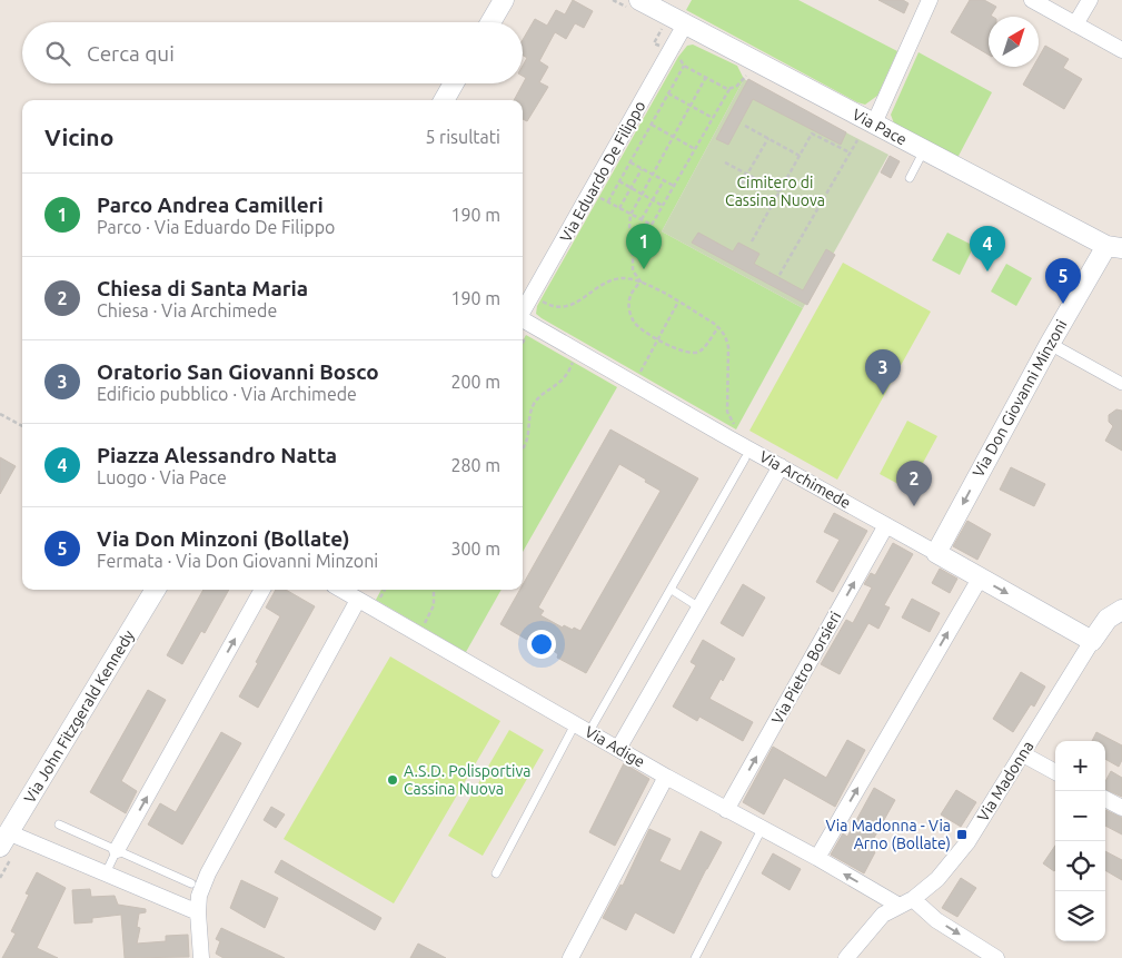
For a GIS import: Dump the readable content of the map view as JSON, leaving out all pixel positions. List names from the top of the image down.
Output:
{
  "streets": {
    "street": [
      "Via Pace",
      "Via Eduardo De Filippo",
      "Via Don Giovanni Minzoni",
      "Via Archimede",
      "Via Pietro Borsieri",
      "Via John Fitzgerald Kennedy",
      "Via Adige",
      "Via Madonna"
    ]
  },
  "crossings": [
    ["Via Pace", "Via Eduardo De Filippo"],
    ["Via Pace", "Via Don Giovanni Minzoni"],
    ["Via Don Giovanni Minzoni", "Via Archimede"],
    ["Via Archimede", "Via Pietro Borsieri"],
    ["Via Archimede", "Via Madonna"],
    ["Via Pietro Borsieri", "Via Adige"],
    ["Via Adige", "Via Madonna"]
  ],
  "one_way": ["Via Don Giovanni Minzoni"],
  "parks": ["Cimitero di Cassina Nuova"],
  "places": {
    "other": ["A.S.D. Polisportiva Cassina Nuova"],
    "transit": ["Via Madonna - Via Arno (Bollate)"]
  },
  "north": "top right",
  "page": {
    "search": "Cerca qui",
    "heading": ["Vicino", "5 risultati"],
    "list": [
      {
        "mark": "1",
        "name": "Parco Andrea Camilleri",
        "note": "Parco · Via Eduardo De Filippo",
        "value": "190 m"
      },
      {
        "mark": "2",
        "name": "Chiesa di Santa Maria",
        "note": "Chiesa · Via Archimede",
        "value": "190 m"
      },
      {
        "mark": "3",
        "name": "Oratorio San Giovanni Bosco",
        "note": "Edificio pubblico · Via Archimede",
        "value": "200 m"
      },
      {
        "mark": "4",
        "name": "Piazza Alessandro Natta",
        "note": "Luogo · Via Pace",
        "value": "280 m"
      },
      {
        "mark": "5",
        "name": "Via Don Minzoni (Bollate)",
        "note": "Fermata · Via Don Giovanni Minzoni",
        "value": "300 m"
      }
    ],
    "pins": [
      "1",
      "4",
      "5",
      "3",
      "2"
    ],
    "map_buttons": ["+", "−"]
  }
}
